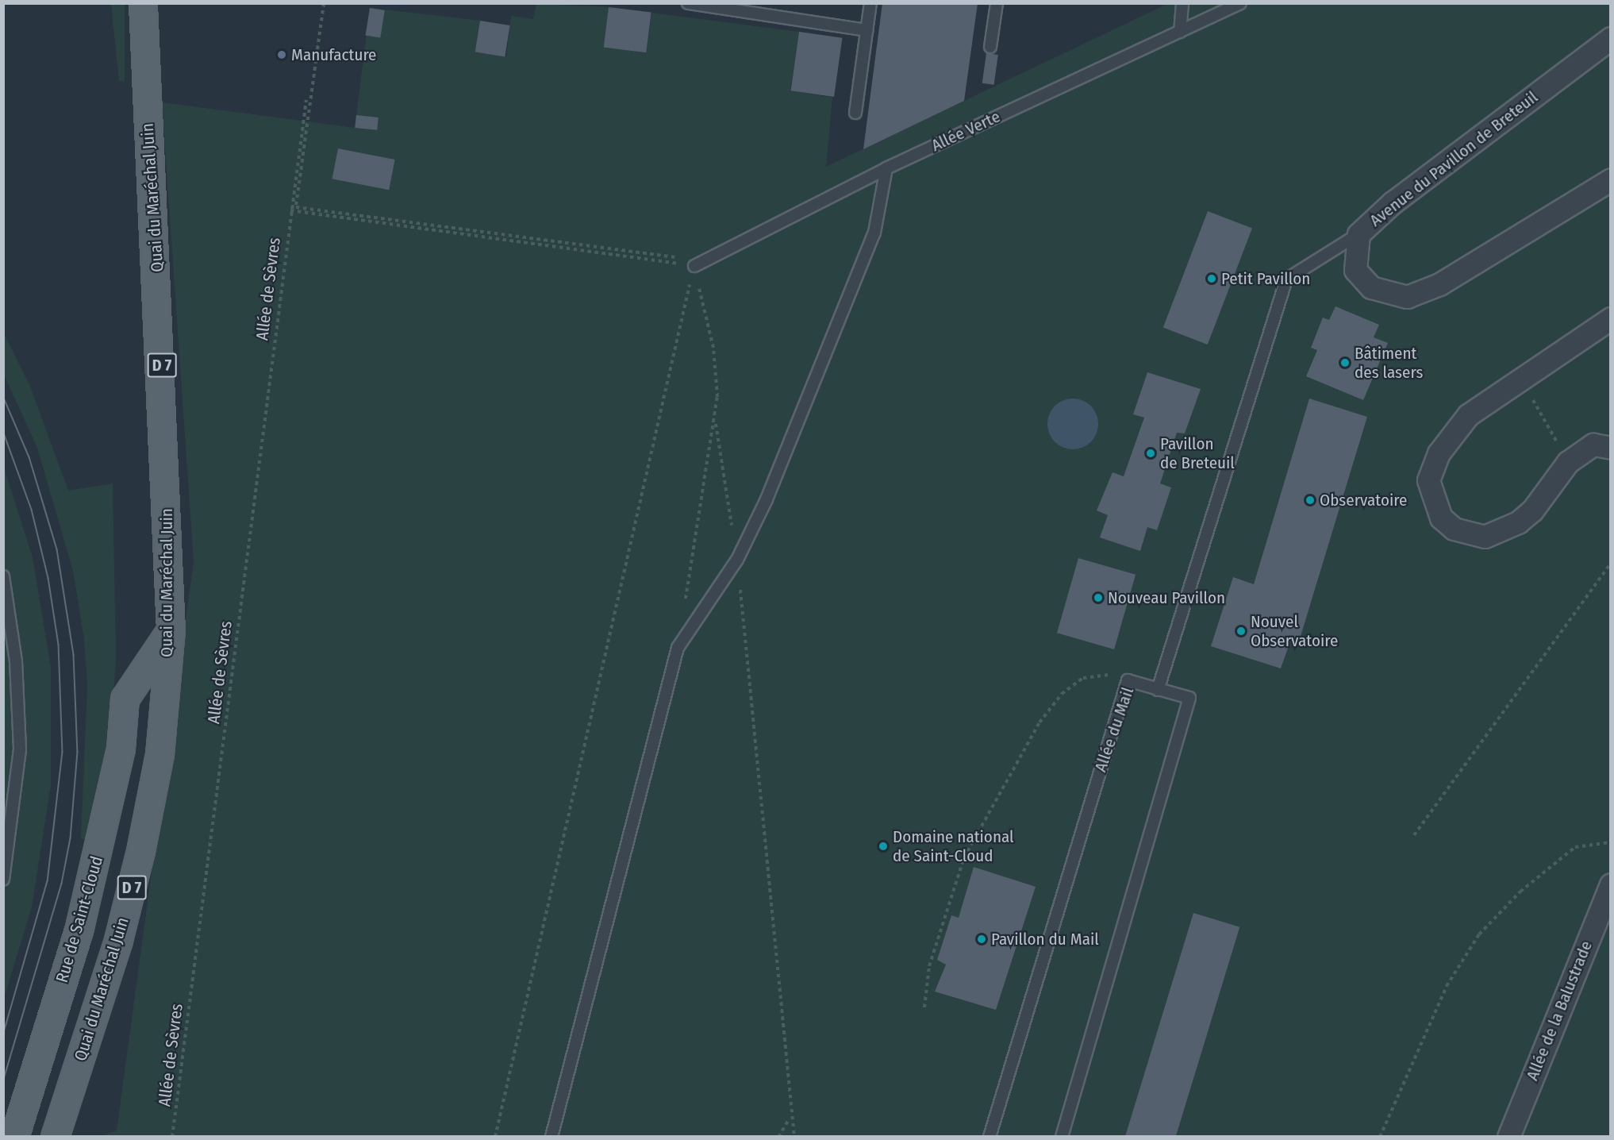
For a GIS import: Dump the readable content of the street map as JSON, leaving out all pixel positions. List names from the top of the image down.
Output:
{
  "streets": {
    "main road": ["Quai du Maréchal Juin", "D 7", "Rue de Saint-Cloud"],
    "street": ["Avenue du Pavillon de Breteuil", "Allée de la Balustrade"],
    "lane": ["Allée Verte", "Allée du Mail"],
    "path": ["Allée de Sèvres"]
  },
  "crossings": [
    ["Quai du Maréchal Juin", "Rue de Saint-Cloud"]
  ],
  "places": [
    "Manufacture",
    "Petit Pavillon",
    "Bâtiment des lasers",
    "Pavillon de Breteuil",
    "Observatoire",
    "Nouveau Pavillon",
    "Nouvel Observatoire",
    "Domaine national de Saint-Cloud",
    "Pavillon du Mail"
  ]
}
